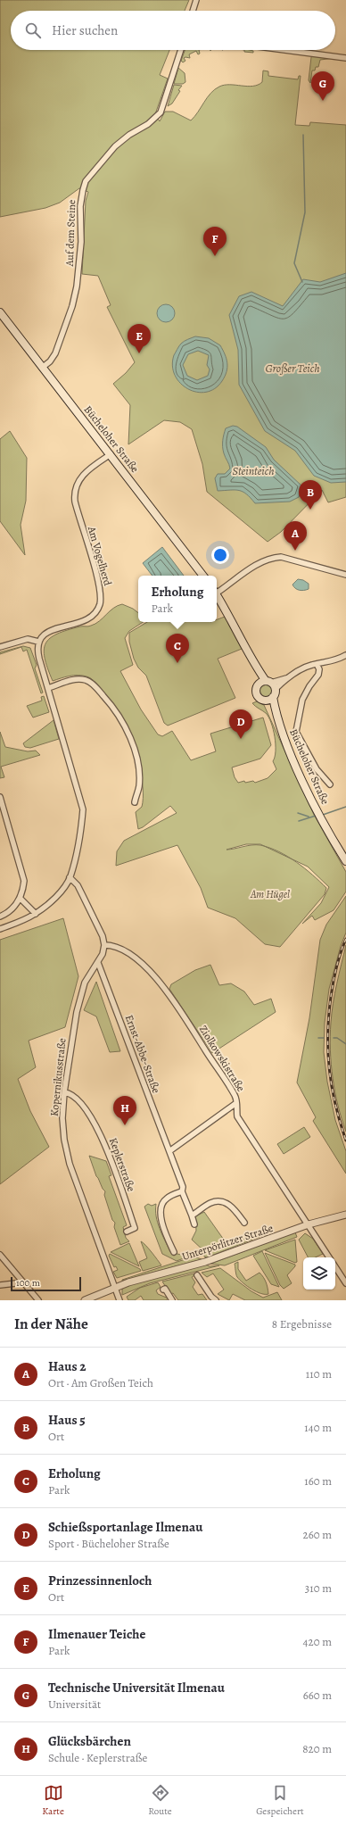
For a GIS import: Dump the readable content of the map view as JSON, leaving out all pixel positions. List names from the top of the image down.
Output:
{
  "streets": {
    "main road": ["Bücheloher Straße"],
    "street": [
      "Auf dem Steine",
      "Am Vogelherd",
      "Ernst-Abbe-Straße",
      "Ziolkowskistraße",
      "Kopernikusstraße",
      "Keplerstraße",
      "Unterpörlitzer Straße"
    ]
  },
  "crossings": [
    ["Auf dem Steine", "Bücheloher Straße"],
    ["Bücheloher Straße", "Am Vogelherd"],
    ["Ernst-Abbe-Straße", "Kopernikusstraße"],
    ["Ziolkowskistraße", "Kopernikusstraße"],
    ["Ziolkowskistraße", "Unterpörlitzer Straße"],
    ["Kopernikusstraße", "Keplerstraße"],
    ["Kopernikusstraße", "Unterpörlitzer Straße"]
  ],
  "water": ["Großer Teich", "Steinteich"],
  "parks": ["Am Hügel"],
  "scale_bar": "100 m",
  "page": {
    "search": "Hier suchen",
    "pins": [
      "G",
      "F",
      "E",
      "B",
      "A",
      "C",
      "D",
      "H"
    ],
    "popup": ["Erholung", "Park"],
    "scale": "100 m",
    "heading": ["In der Nähe", "8 Ergebnisse"],
    "list": [
      {
        "mark": "A",
        "name": "Haus 2",
        "note": "Ort · Am Großen Teich",
        "value": "110 m"
      },
      {
        "mark": "B",
        "name": "Haus 5",
        "note": "Ort",
        "value": "140 m"
      },
      {
        "mark": "C",
        "name": "Erholung",
        "note": "Park",
        "value": "160 m"
      },
      {
        "mark": "D",
        "name": "Schießsportanlage Ilmenau",
        "note": "Sport · Bücheloher Straße",
        "value": "260 m"
      },
      {
        "mark": "E",
        "name": "Prinzessinnenloch",
        "note": "Ort",
        "value": "310 m"
      },
      {
        "mark": "F",
        "name": "Ilmenauer Teiche",
        "note": "Park",
        "value": "420 m"
      },
      {
        "mark": "G",
        "name": "Technische Universität Ilmenau",
        "note": "Universität",
        "value": "660 m"
      },
      {
        "mark": "H",
        "name": "Glücksbärchen",
        "note": "Schule · Keplerstraße",
        "value": "820 m"
      }
    ],
    "nav": ["Karte", "Route", "Gespeichert"]
  }
}
